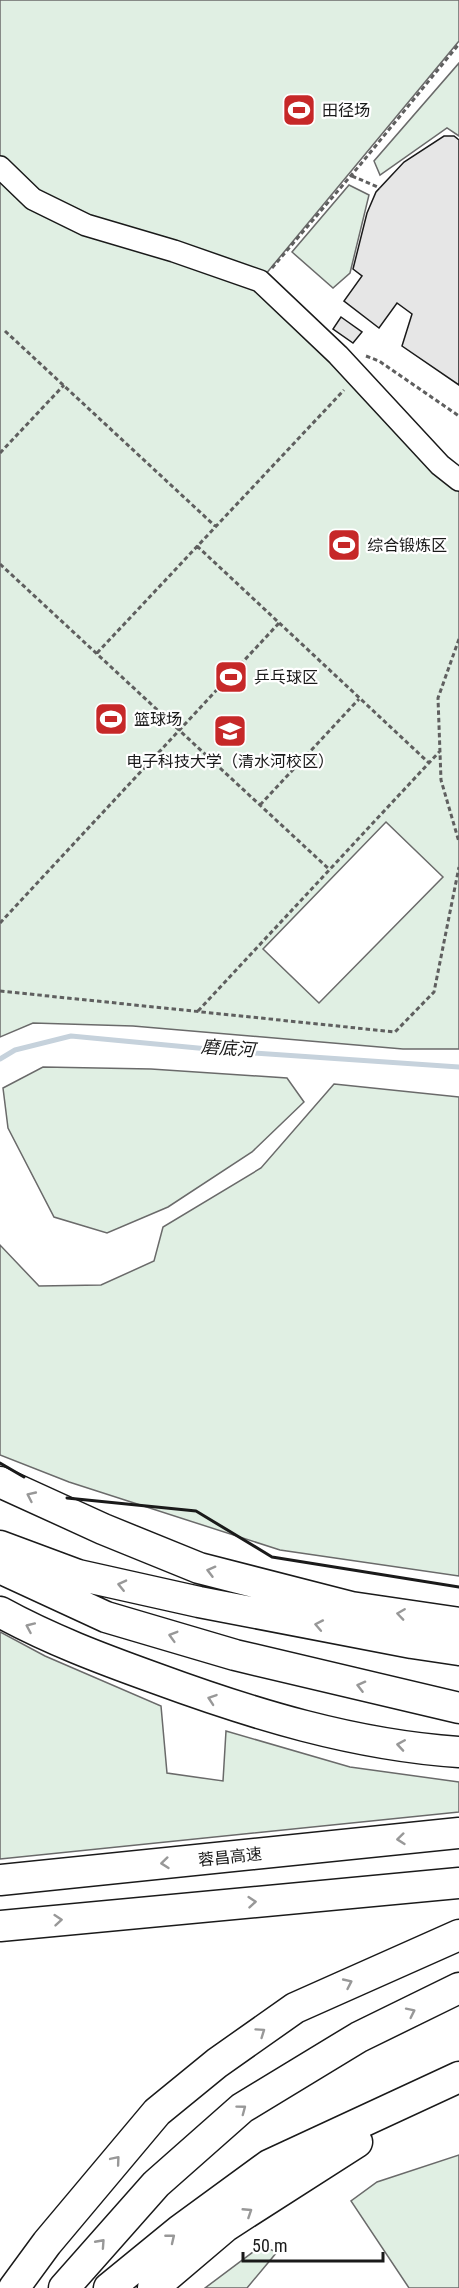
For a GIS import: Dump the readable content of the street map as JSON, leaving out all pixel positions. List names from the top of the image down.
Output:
{
  "streets": {
    "highway": ["蓉昌高速"]
  },
  "water": ["磨底河"],
  "places": {
    "sports": [
      "田径场",
      "综合锻炼区",
      "乒乓球区",
      "篮球场"
    ],
    "school or university": ["电子科技大学（清水河校区）"]
  },
  "scale_bar": "50 m"
}
